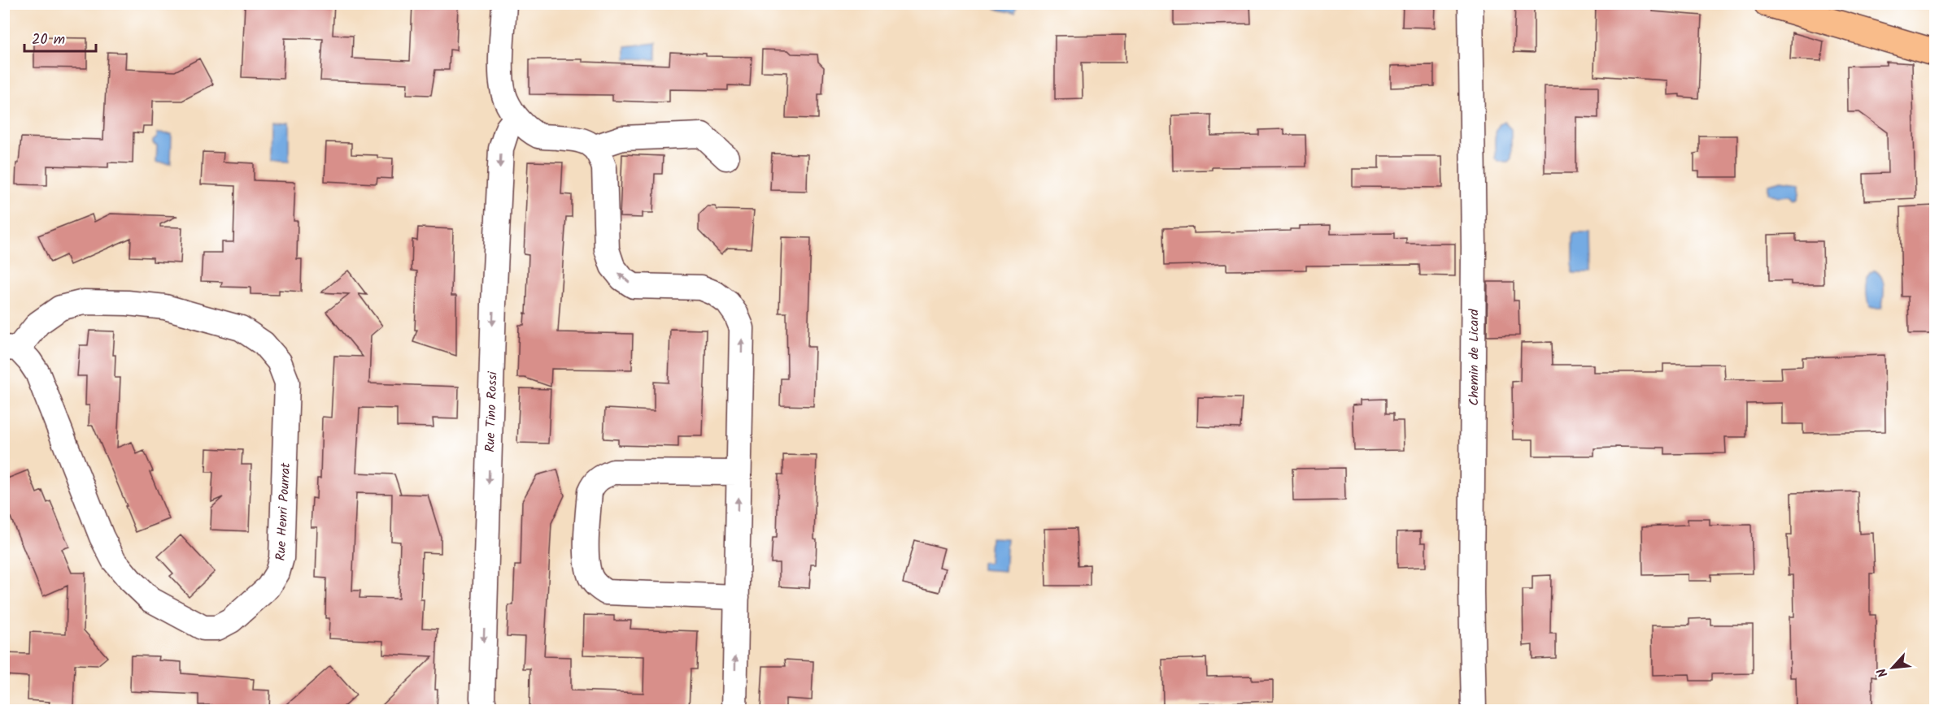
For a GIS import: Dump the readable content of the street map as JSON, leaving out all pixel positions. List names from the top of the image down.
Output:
{
  "streets": {
    "street": ["Chemin de Licard", "Rue Tino Rossi", "Rue Henri Pourrat"]
  },
  "one_way": ["Rue Tino Rossi"],
  "scale_bar": "20 m",
  "north": "bottom left"
}
